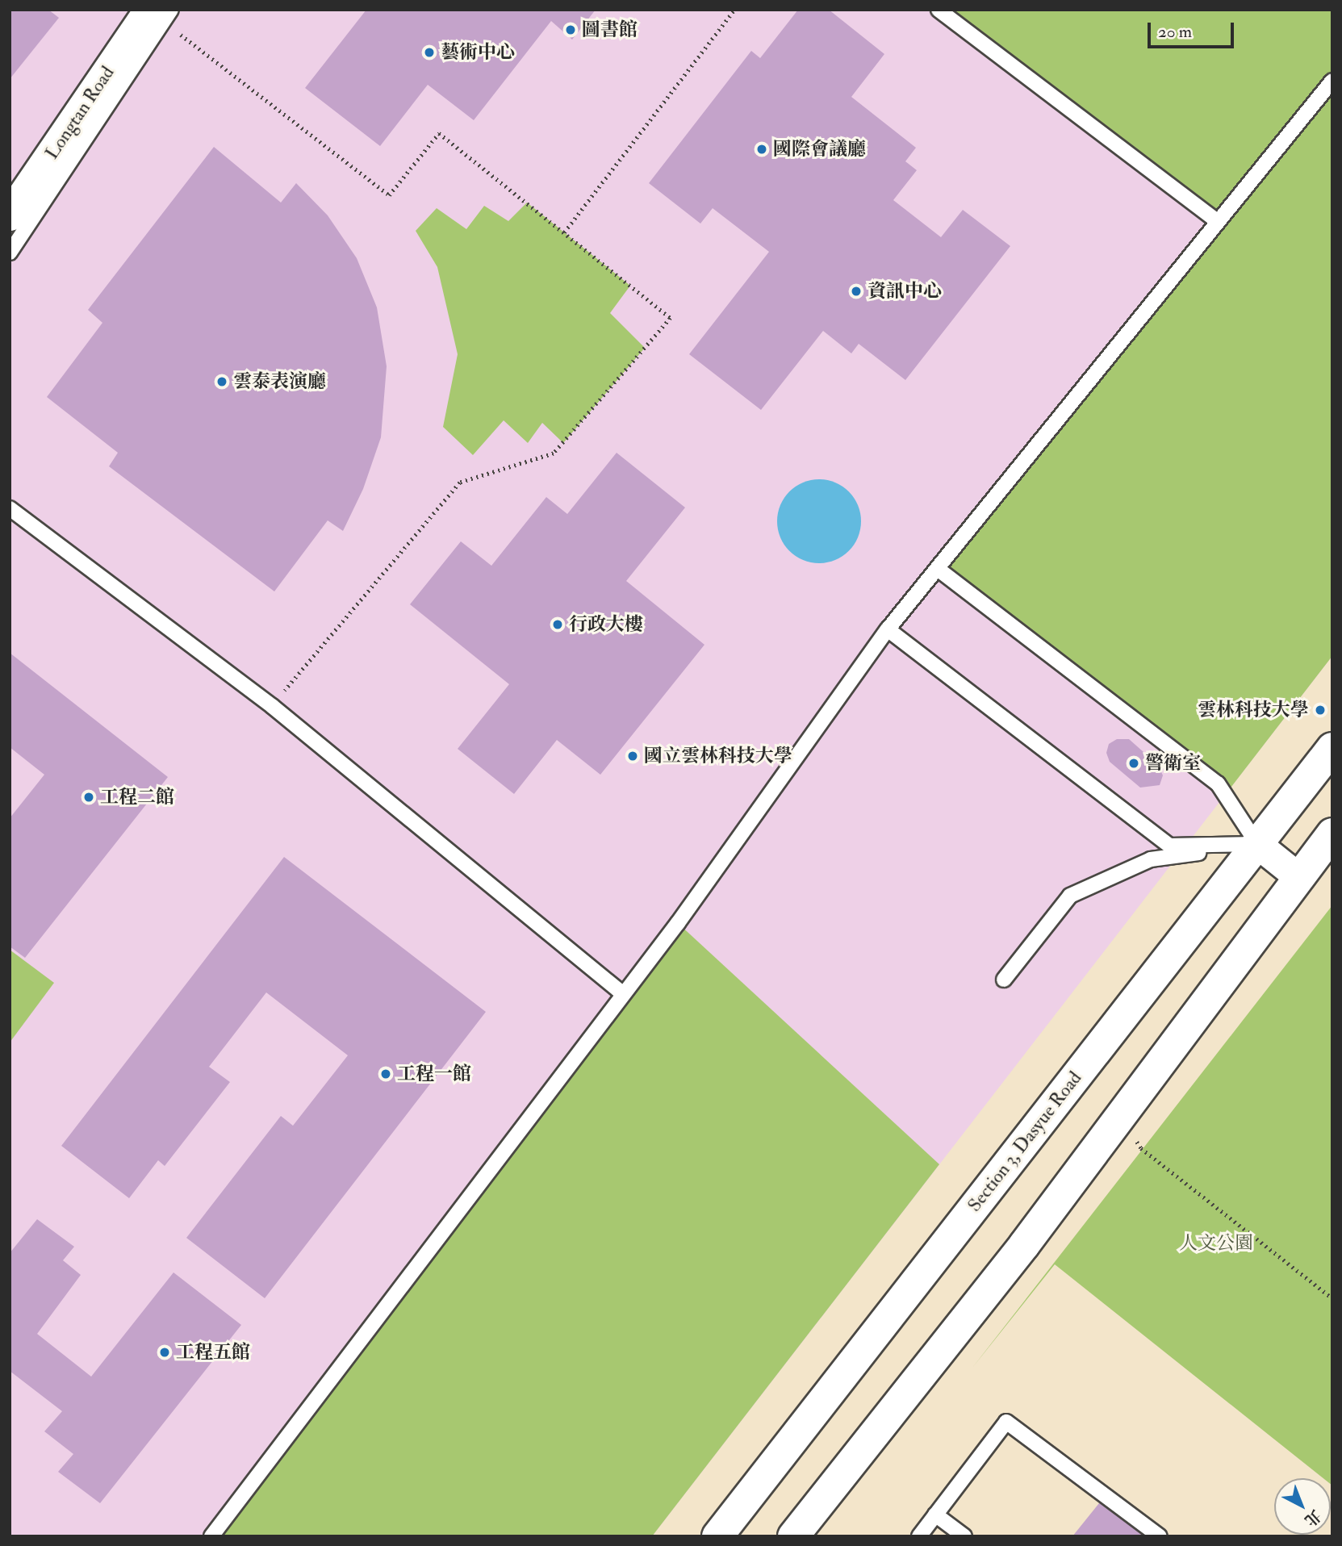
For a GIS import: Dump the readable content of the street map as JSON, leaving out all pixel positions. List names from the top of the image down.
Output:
{
  "streets": {
    "street": ["Longtan Road", "Section 3, Dasyue Road"]
  },
  "parks": ["人文公園"],
  "places": [
    "圖書館",
    "藝術中心",
    "國際會議廳",
    "資訊中心",
    "雲泰表演廳",
    "行政大樓",
    "雲林科技大學",
    "國立雲林科技大學",
    "警衛室",
    "工程二館",
    "工程一館",
    "工程五館"
  ],
  "scale_bar": "20 m",
  "north": "bottom right"
}
